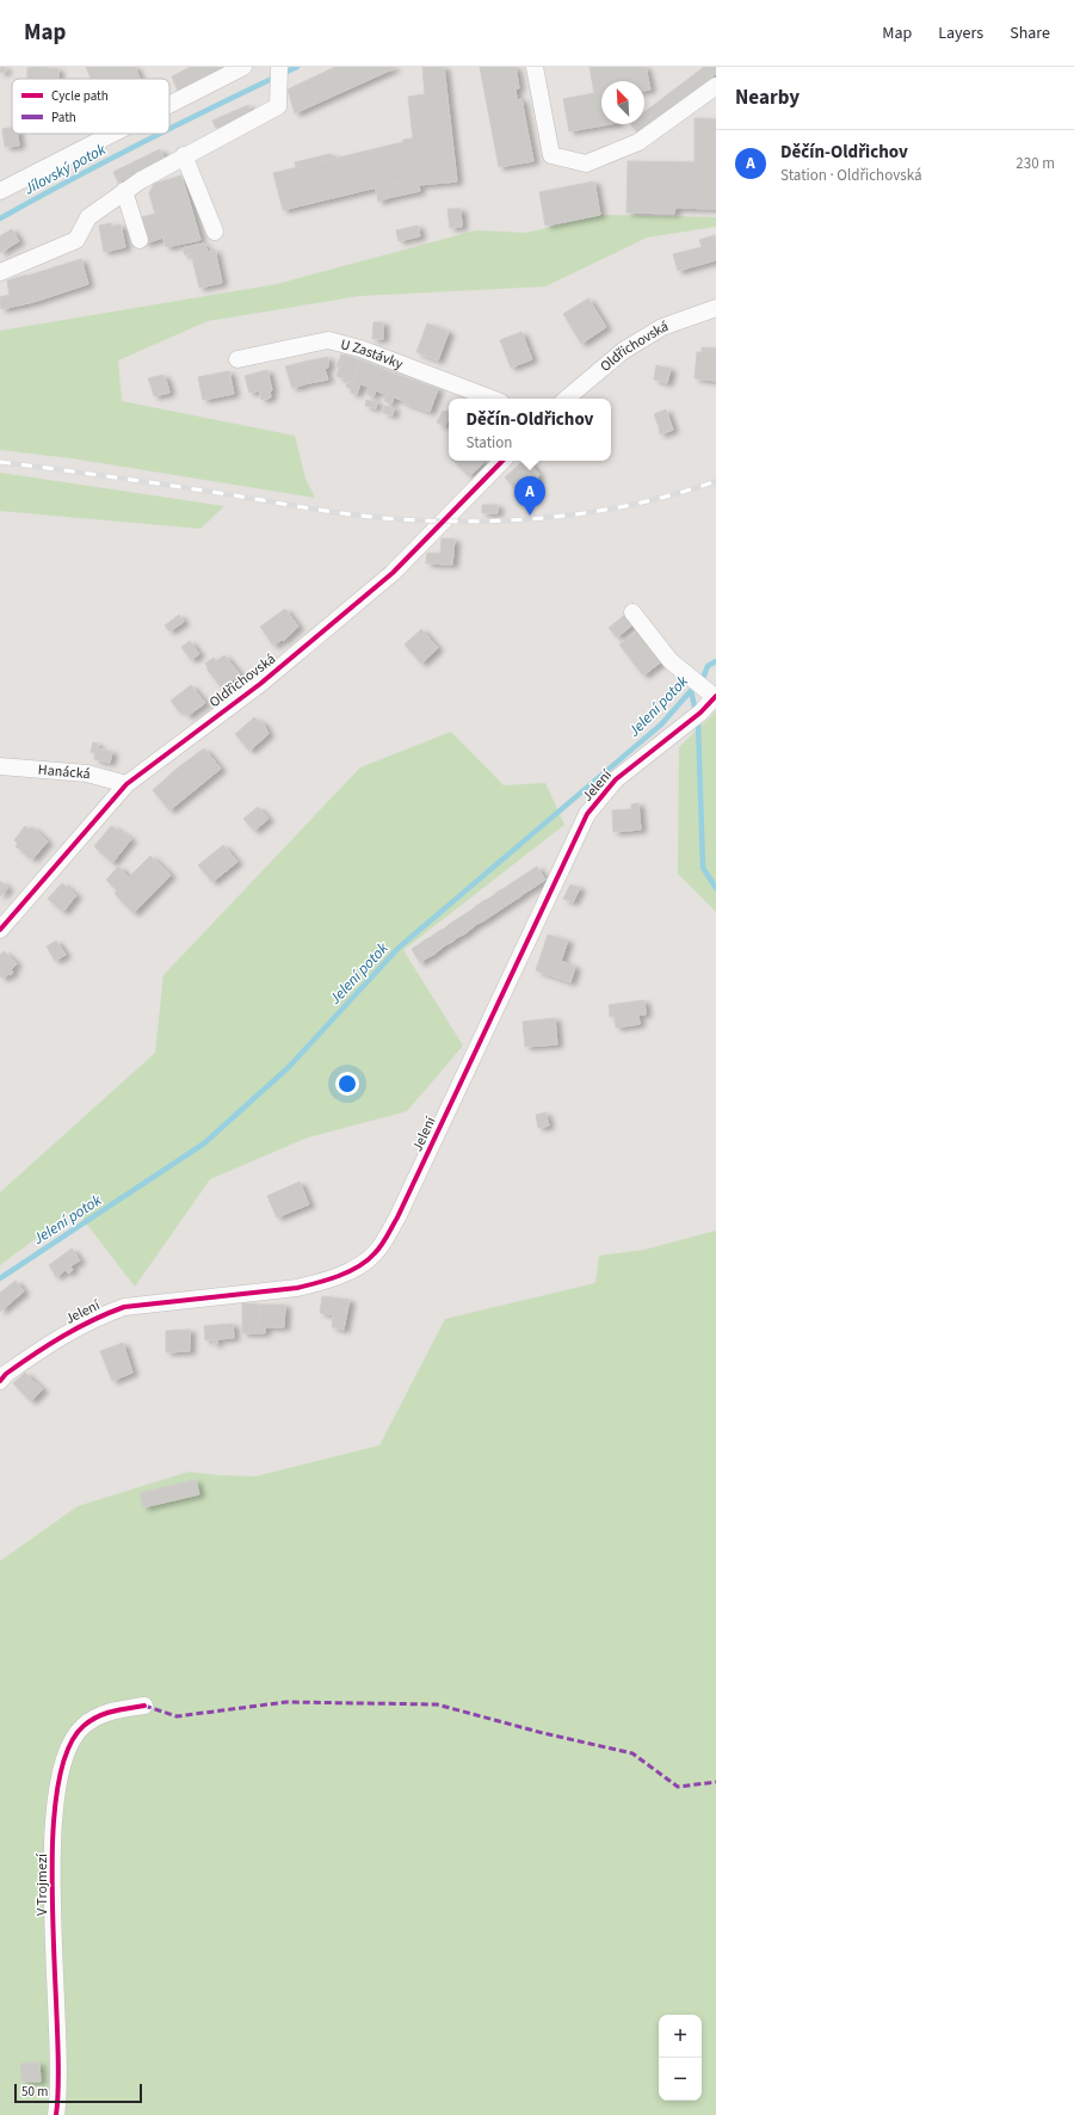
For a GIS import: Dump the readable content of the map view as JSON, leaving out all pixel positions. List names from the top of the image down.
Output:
{
  "streets": {
    "street": [
      "Oldřichovská",
      "U Zastávky",
      "Hanácká",
      "Jelení",
      "V Trojmezí"
    ]
  },
  "crossings": [
    ["Oldřichovská", "Hanácká"]
  ],
  "water": ["Jílovský potok", "Jelení potok"],
  "legend": ["Cycle path", "Path"],
  "scale_bar": "50 m",
  "north": "top left",
  "page": {
    "header": "Map",
    "nav": ["Map", "Layers", "Share"],
    "heading": "Nearby",
    "list": [
      {
        "mark": "A",
        "name": "Děčín-Oldřichov",
        "note": "Station · Oldřichovská",
        "value": "230 m"
      }
    ],
    "popup": ["Děčín-Oldřichov", "Station"],
    "pins": "A",
    "map_buttons": ["+", "−"],
    "scale": "50 m"
  }
}
